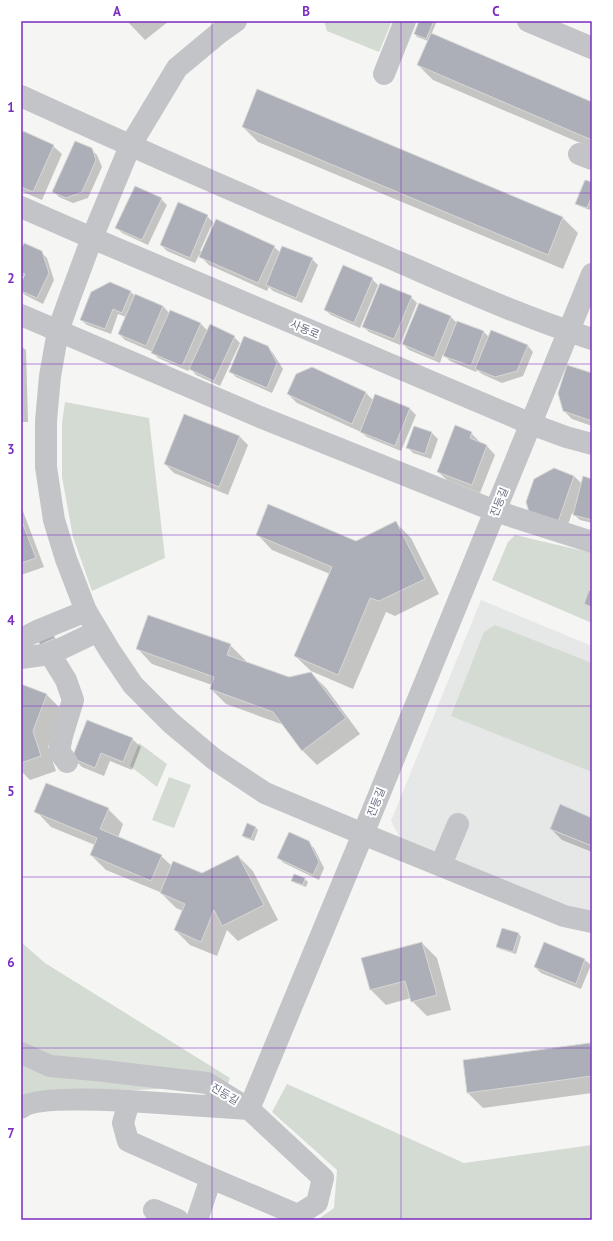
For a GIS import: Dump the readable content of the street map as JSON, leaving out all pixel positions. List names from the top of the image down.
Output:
{
  "streets": {
    "street": ["사동로", "진등길"]
  },
  "crossings": [
    ["사동로", "진등길"]
  ],
  "grid": {
    "columns": ["A", "B", "C"],
    "rows": [
      "1",
      "2",
      "3",
      "4",
      "5",
      "6",
      "7"
    ]
  }
}
